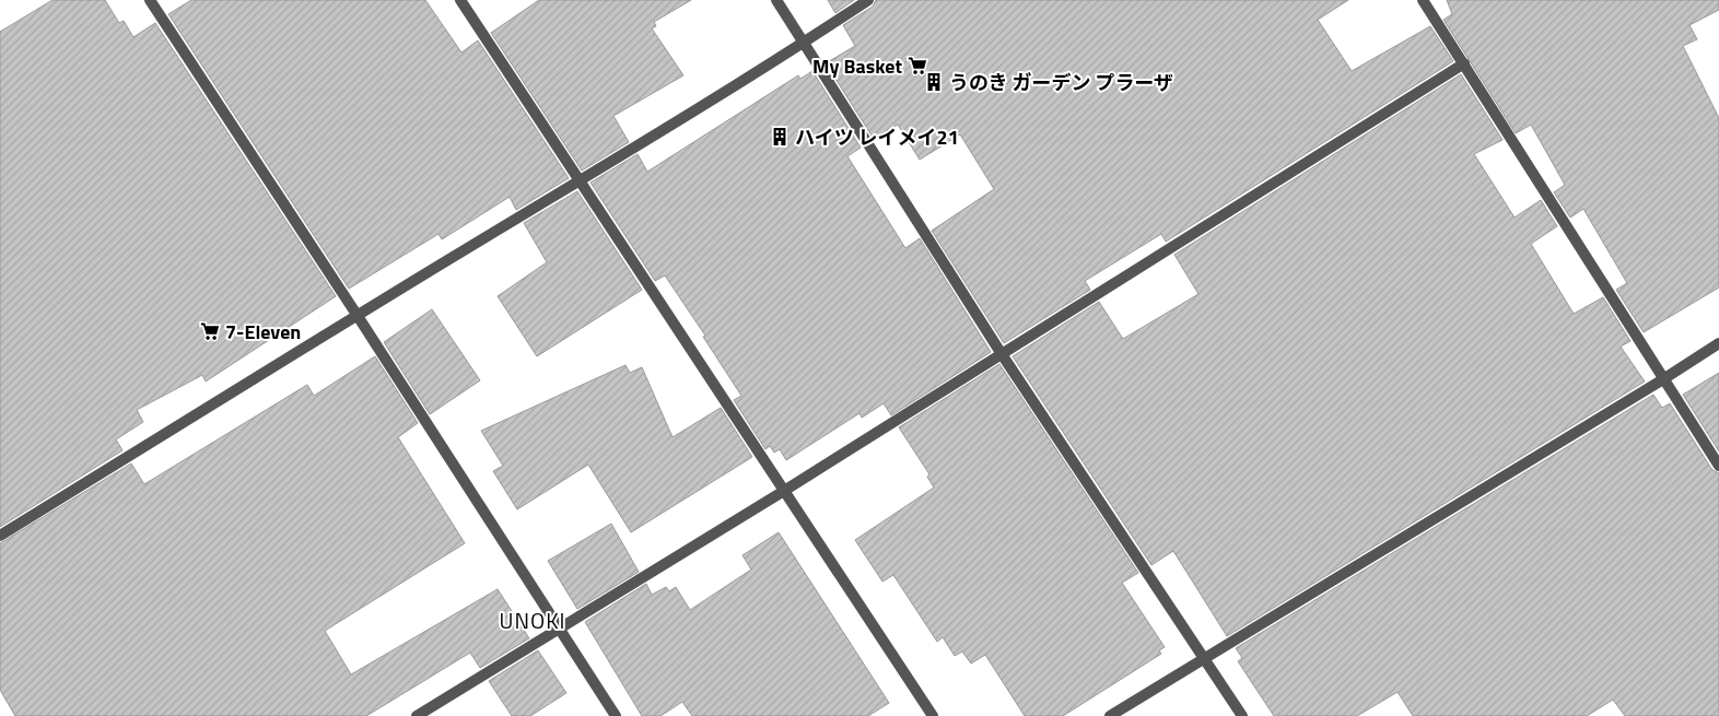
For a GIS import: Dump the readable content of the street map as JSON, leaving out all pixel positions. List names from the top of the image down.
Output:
{
  "districts": ["UNOKI"],
  "places": {
    "supermarket": ["My Basket", "7-Eleven"],
    "building": ["うのき ガーデン プラーザ", "ハイツ レイメイ21"]
  }
}
